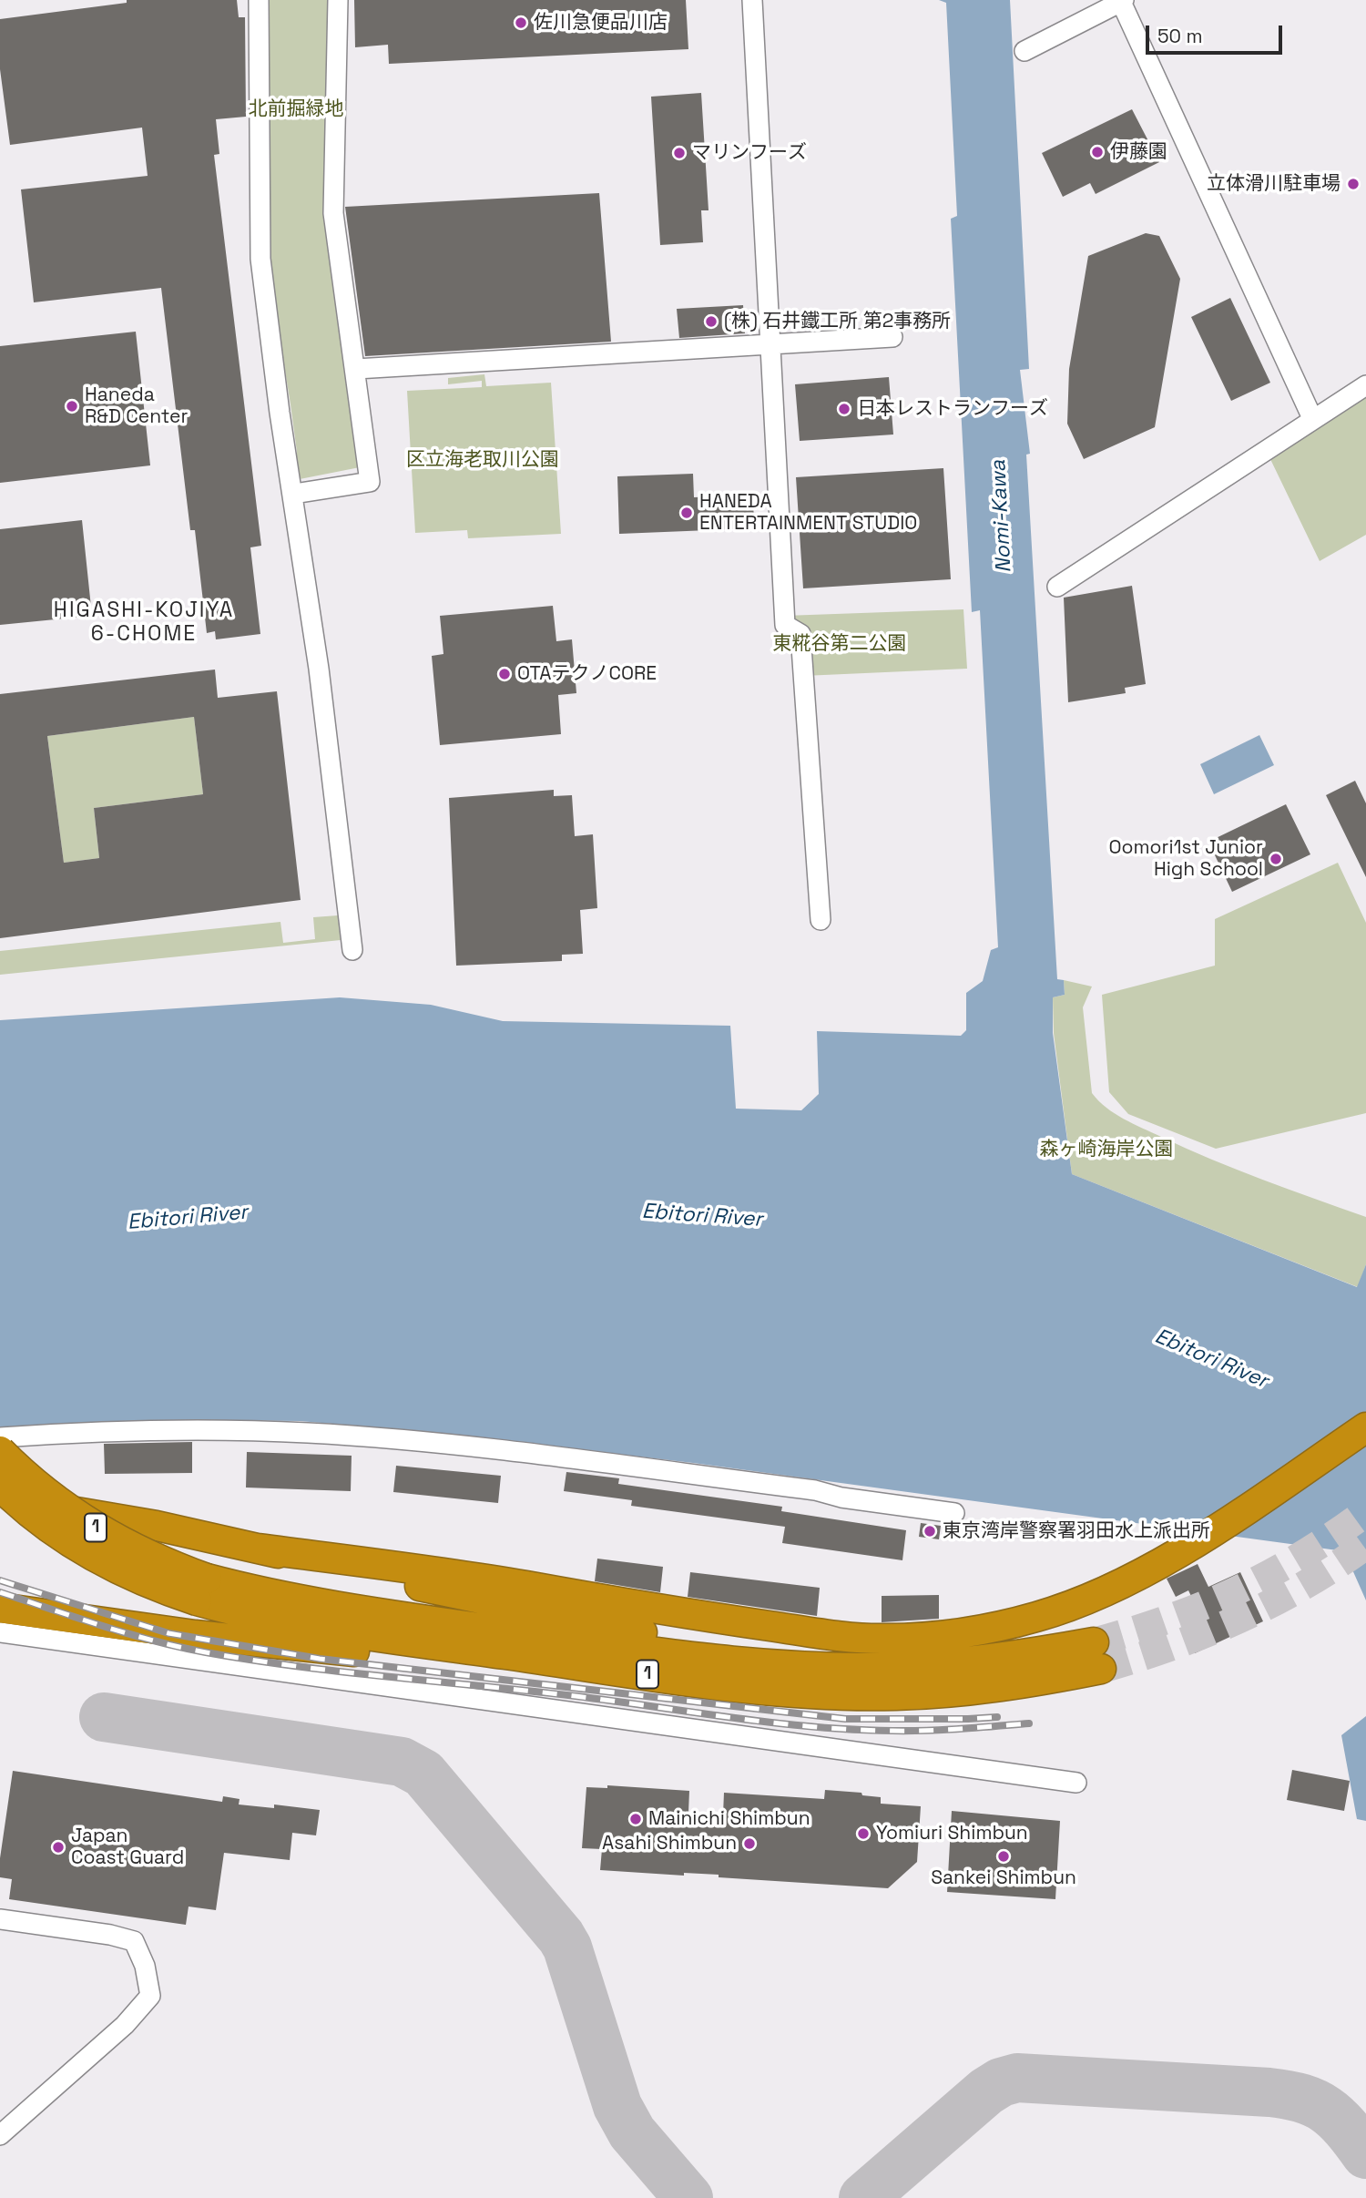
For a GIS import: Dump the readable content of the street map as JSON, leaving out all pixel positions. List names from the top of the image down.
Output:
{
  "streets": {
    "highway": ["1"]
  },
  "districts": ["HIGASHI-KOJIYA 6-CHOME"],
  "water": ["Nomi-Kawa", "Ebitori River"],
  "parks": [
    "北前掘緑地",
    "区立海老取川公園",
    "東糀谷第二公園",
    "森ヶ崎海岸公園"
  ],
  "places": [
    "佐川急便品川店",
    "伊藤園",
    "マリンフーズ",
    "立体滑川駐車場",
    "(株) 石井鐵工所 第2事務所",
    "Haneda R&D Center",
    "日本レストランフーズ",
    "HANEDA ENTERTAINMENT STUDIO",
    "OTAテクノCORE",
    "Oomori1st Junior High School",
    "東京湾岸警察署羽田水上派出所",
    "Mainichi Shimbun",
    "Yomiuri Shimbun",
    "Asahi Shimbun",
    "Japan Coast Guard",
    "Sankei Shimbun"
  ],
  "scale_bar": "50 m"
}
